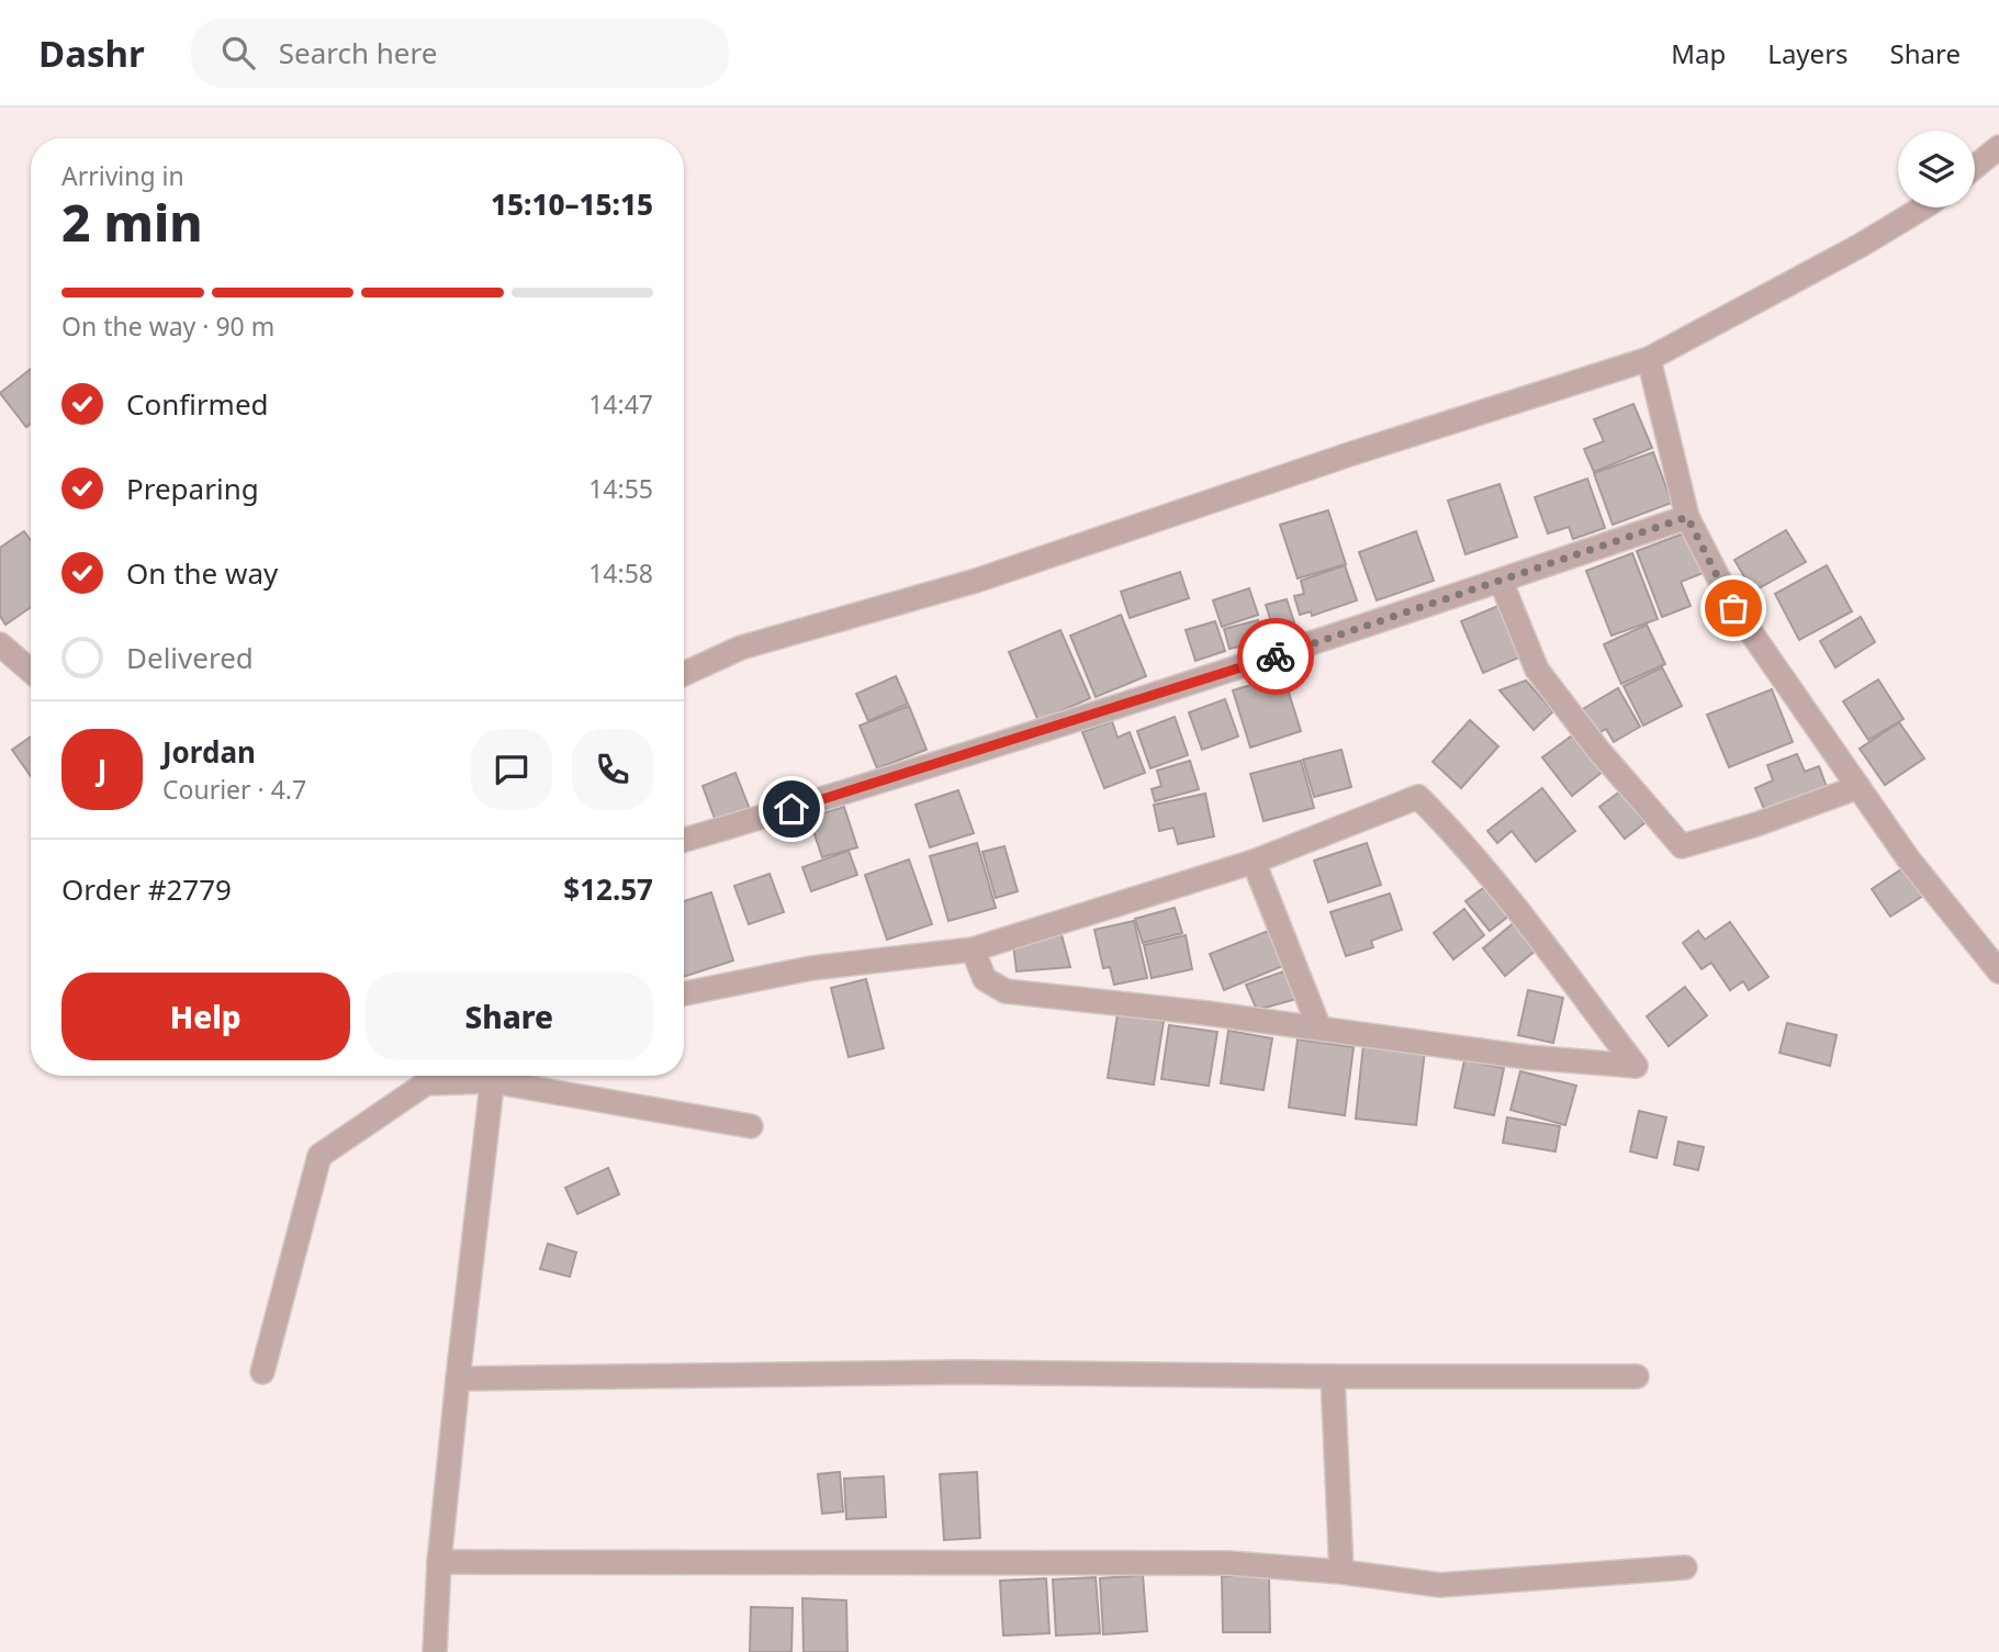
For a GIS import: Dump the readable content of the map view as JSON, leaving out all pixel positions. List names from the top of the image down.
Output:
{
  "page": {
    "header": "Dashr",
    "search": "Search here",
    "nav": ["Map", "Layers", "Share"],
    "heading": ["2 min", "Arriving in", "15:10–15:15"],
    "panel": [
      "Jordan",
      "Courier · 4.7",
      "Order #2779",
      "$12.57"
    ],
    "bar": "On the way · 90 m",
    "list": [
      ["Confirmed", "14:47"],
      ["Preparing", "14:55"],
      ["On the way", "14:58"],
      "Delivered"
    ],
    "round": "J",
    "buttons": ["Help", "Share"]
  }
}
